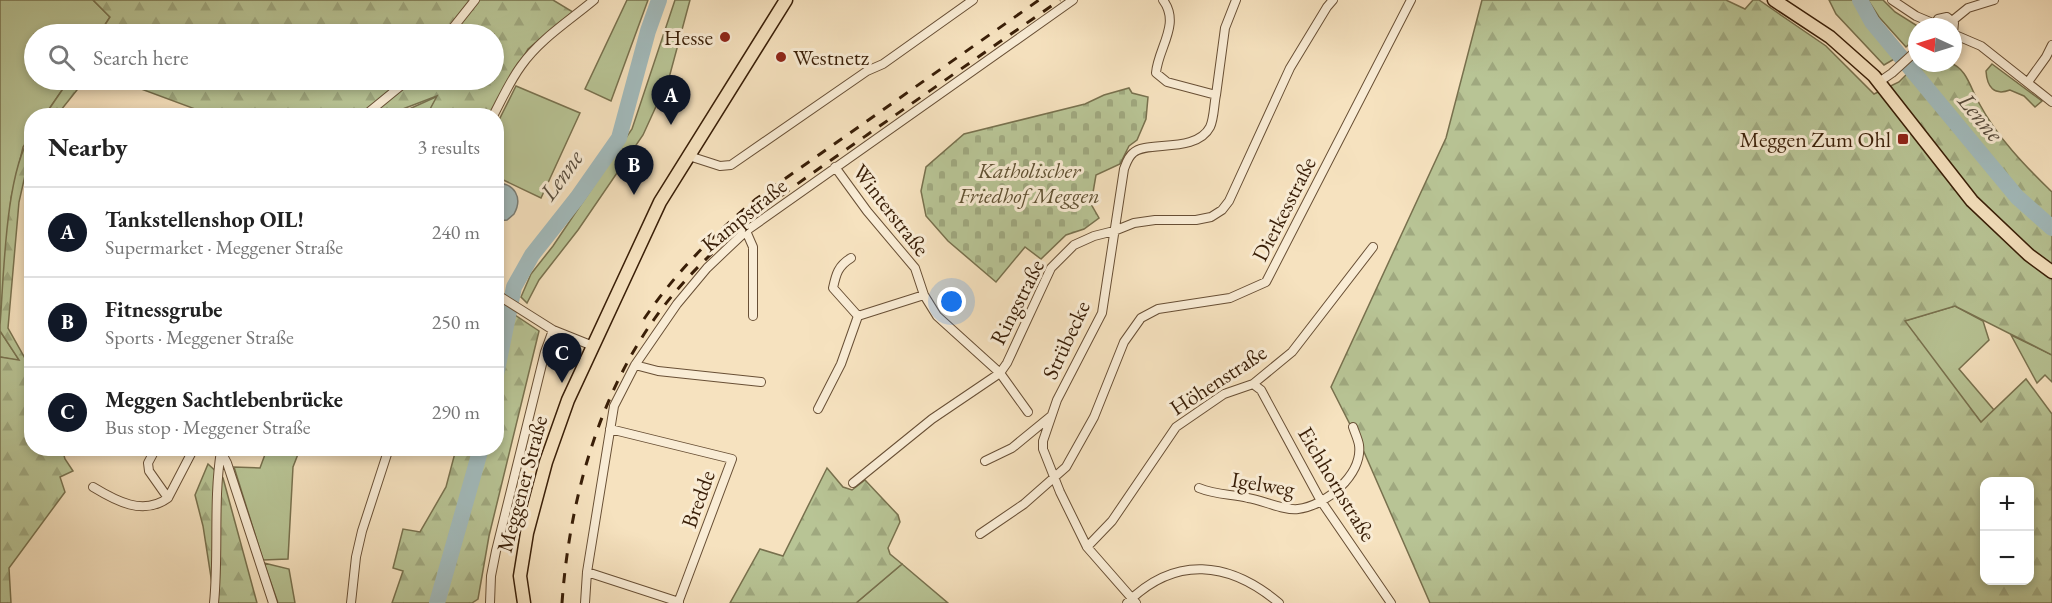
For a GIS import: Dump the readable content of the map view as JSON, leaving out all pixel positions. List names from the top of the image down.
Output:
{
  "streets": {
    "main road": ["Meggener Straße"],
    "street": [
      "Dierkesstraße",
      "Winterstraße",
      "Kampstraße",
      "Ringstraße",
      "Strübecke",
      "Höhenstraße",
      "Igelweg",
      "Eichhornstraße",
      "Bredde"
    ]
  },
  "crossings": [
    ["Dierkesstraße", "Strübecke"],
    ["Winterstraße", "Kampstraße"],
    ["Winterstraße", "Ringstraße"],
    ["Kampstraße", "Bredde"],
    ["Ringstraße", "Strübecke"],
    ["Strübecke", "Höhenstraße"],
    ["Höhenstraße", "Eichhornstraße"],
    ["Igelweg", "Eichhornstraße"]
  ],
  "water": ["Lenne"],
  "parks": ["Katholischer Friedhof Meggen"],
  "places": {
    "other": ["Hesse", "Westnetz"],
    "transit": ["Meggen Zum Ohl"]
  },
  "north": "left",
  "page": {
    "search": "Search here",
    "pins": ["A", "B", "C"],
    "heading": ["Nearby", "3 results"],
    "list": [
      {
        "mark": "A",
        "name": "Tankstellenshop OIL!",
        "note": "Supermarket · Meggener Straße",
        "value": "240 m"
      },
      {
        "mark": "B",
        "name": "Fitnessgrube",
        "note": "Sports · Meggener Straße",
        "value": "250 m"
      },
      {
        "mark": "C",
        "name": "Meggen Sachtlebenbrücke",
        "note": "Bus stop · Meggener Straße",
        "value": "290 m"
      }
    ],
    "map_buttons": ["+", "−"]
  }
}
